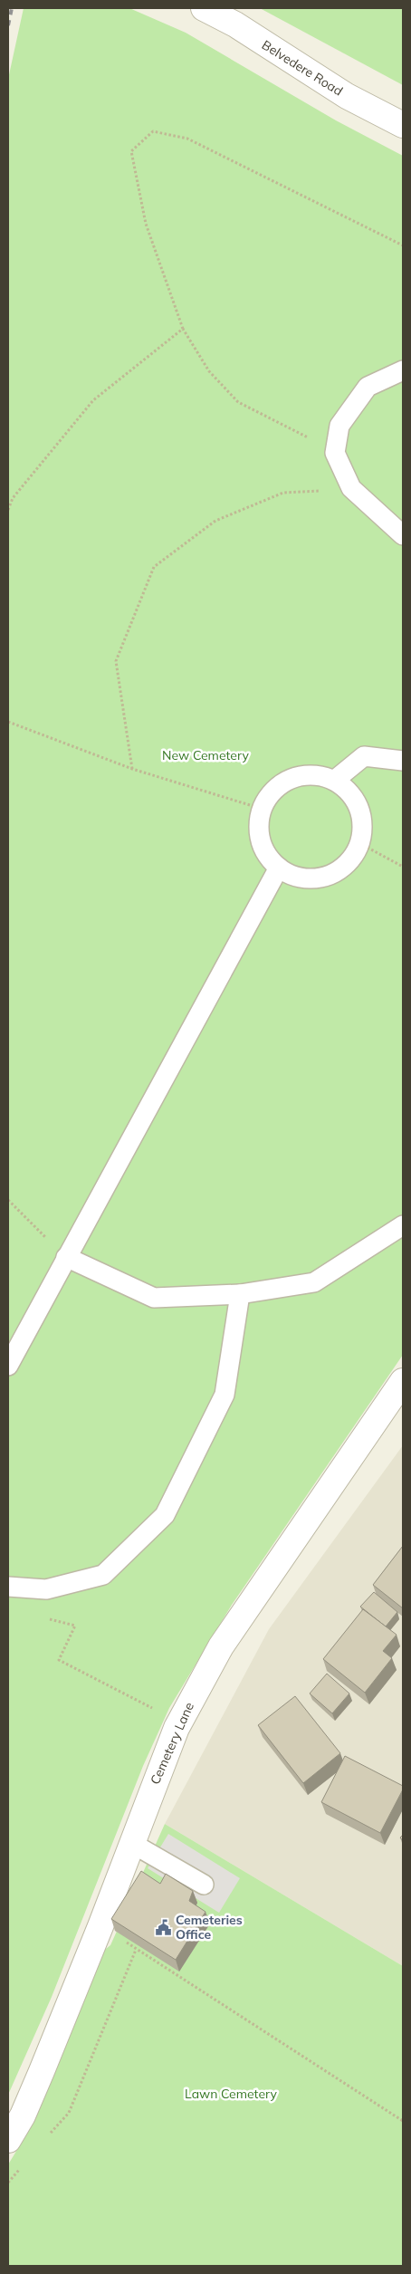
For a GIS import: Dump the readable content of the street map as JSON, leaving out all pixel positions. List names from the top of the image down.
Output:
{
  "streets": {
    "street": ["Belvedere Road", "Cemetery Lane"]
  },
  "parks": ["New Cemetery", "Lawn Cemetery"],
  "places": {
    "public building": ["Cemeteries Office"]
  }
}
